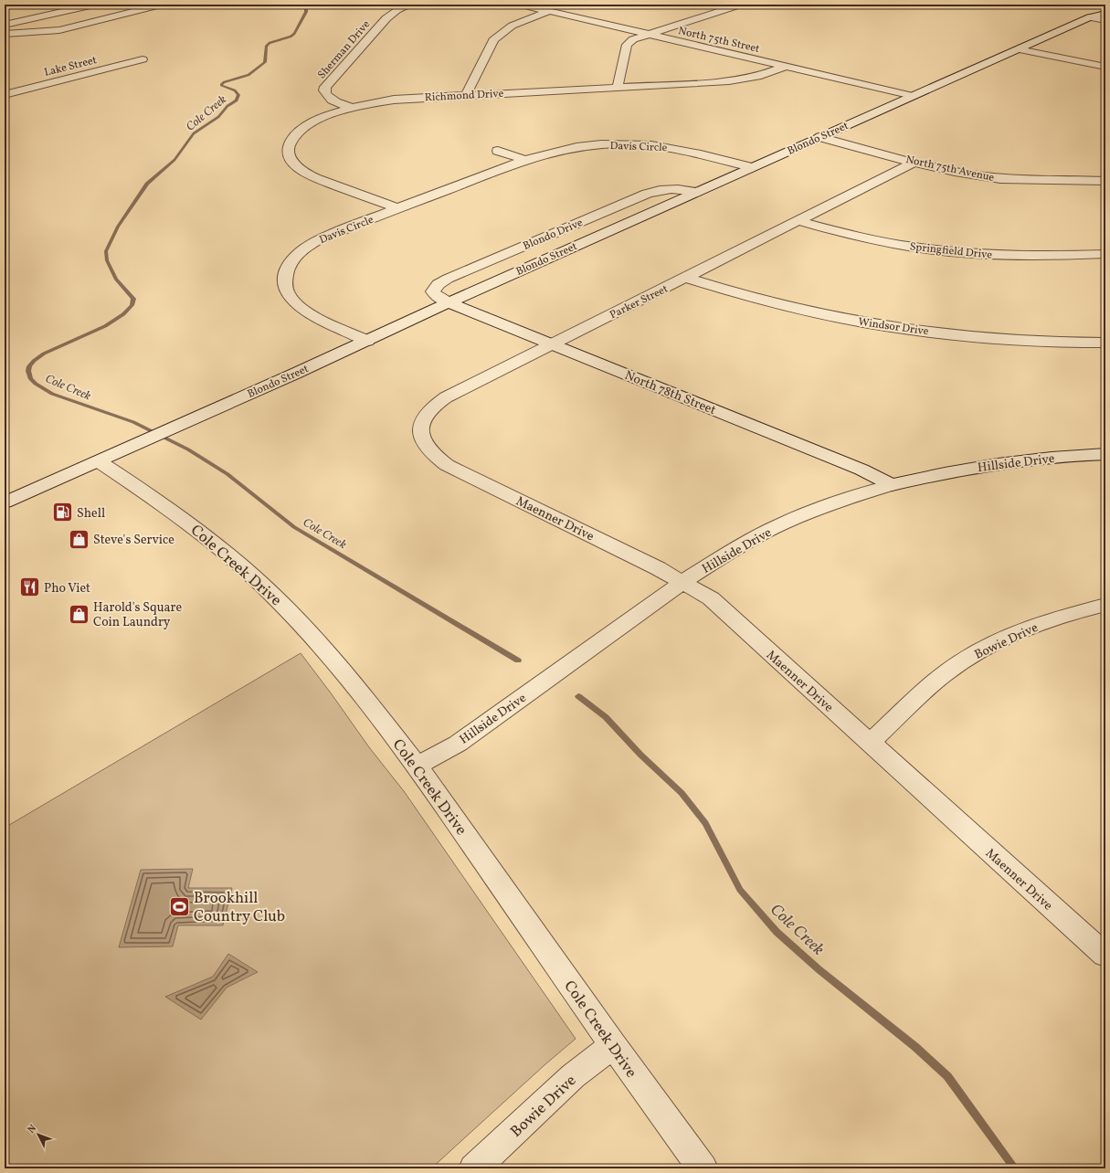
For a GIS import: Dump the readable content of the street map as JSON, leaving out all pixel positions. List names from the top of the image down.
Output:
{
  "streets": {
    "street": [
      "North 75th Street",
      "Sherman Drive",
      "Lake Street",
      "Richmond Drive",
      "Blondo Street",
      "Davis Circle",
      "North 75th Avenue",
      "Blondo Drive",
      "Springfield Drive",
      "Parker Street",
      "Windsor Drive",
      "North 78th Street",
      "Hillside Drive",
      "Maenner Drive",
      "Cole Creek Drive",
      "Bowie Drive"
    ]
  },
  "crossings": [
    ["North 75th Street", "Richmond Drive"],
    ["North 75th Street", "Blondo Street"],
    ["Sherman Drive", "Richmond Drive"],
    ["Richmond Drive", "Davis Circle"],
    ["Blondo Street", "Davis Circle"],
    ["Blondo Street", "North 75th Avenue"],
    ["Blondo Street", "Blondo Drive"],
    ["Blondo Street", "North 78th Street"],
    ["Blondo Street", "Cole Creek Drive"],
    ["North 75th Avenue", "Parker Street"],
    ["Blondo Drive", "North 78th Street"],
    ["Springfield Drive", "Parker Street"],
    ["Parker Street", "Windsor Drive"],
    ["Parker Street", "North 78th Street"],
    ["Parker Street", "Maenner Drive"],
    ["North 78th Street", "Hillside Drive"],
    ["Hillside Drive", "Maenner Drive"],
    ["Hillside Drive", "Cole Creek Drive"],
    ["Maenner Drive", "Bowie Drive"],
    ["Cole Creek Drive", "Bowie Drive"]
  ],
  "water": ["Cole Creek"],
  "places": {
    "fuel station": ["Shell"],
    "shop": ["Steve's Service", "Harold's Square Coin Laundry"],
    "restaurant": ["Pho Viet"],
    "sports": ["Brookhill Country Club"]
  },
  "north": "top left"
}
